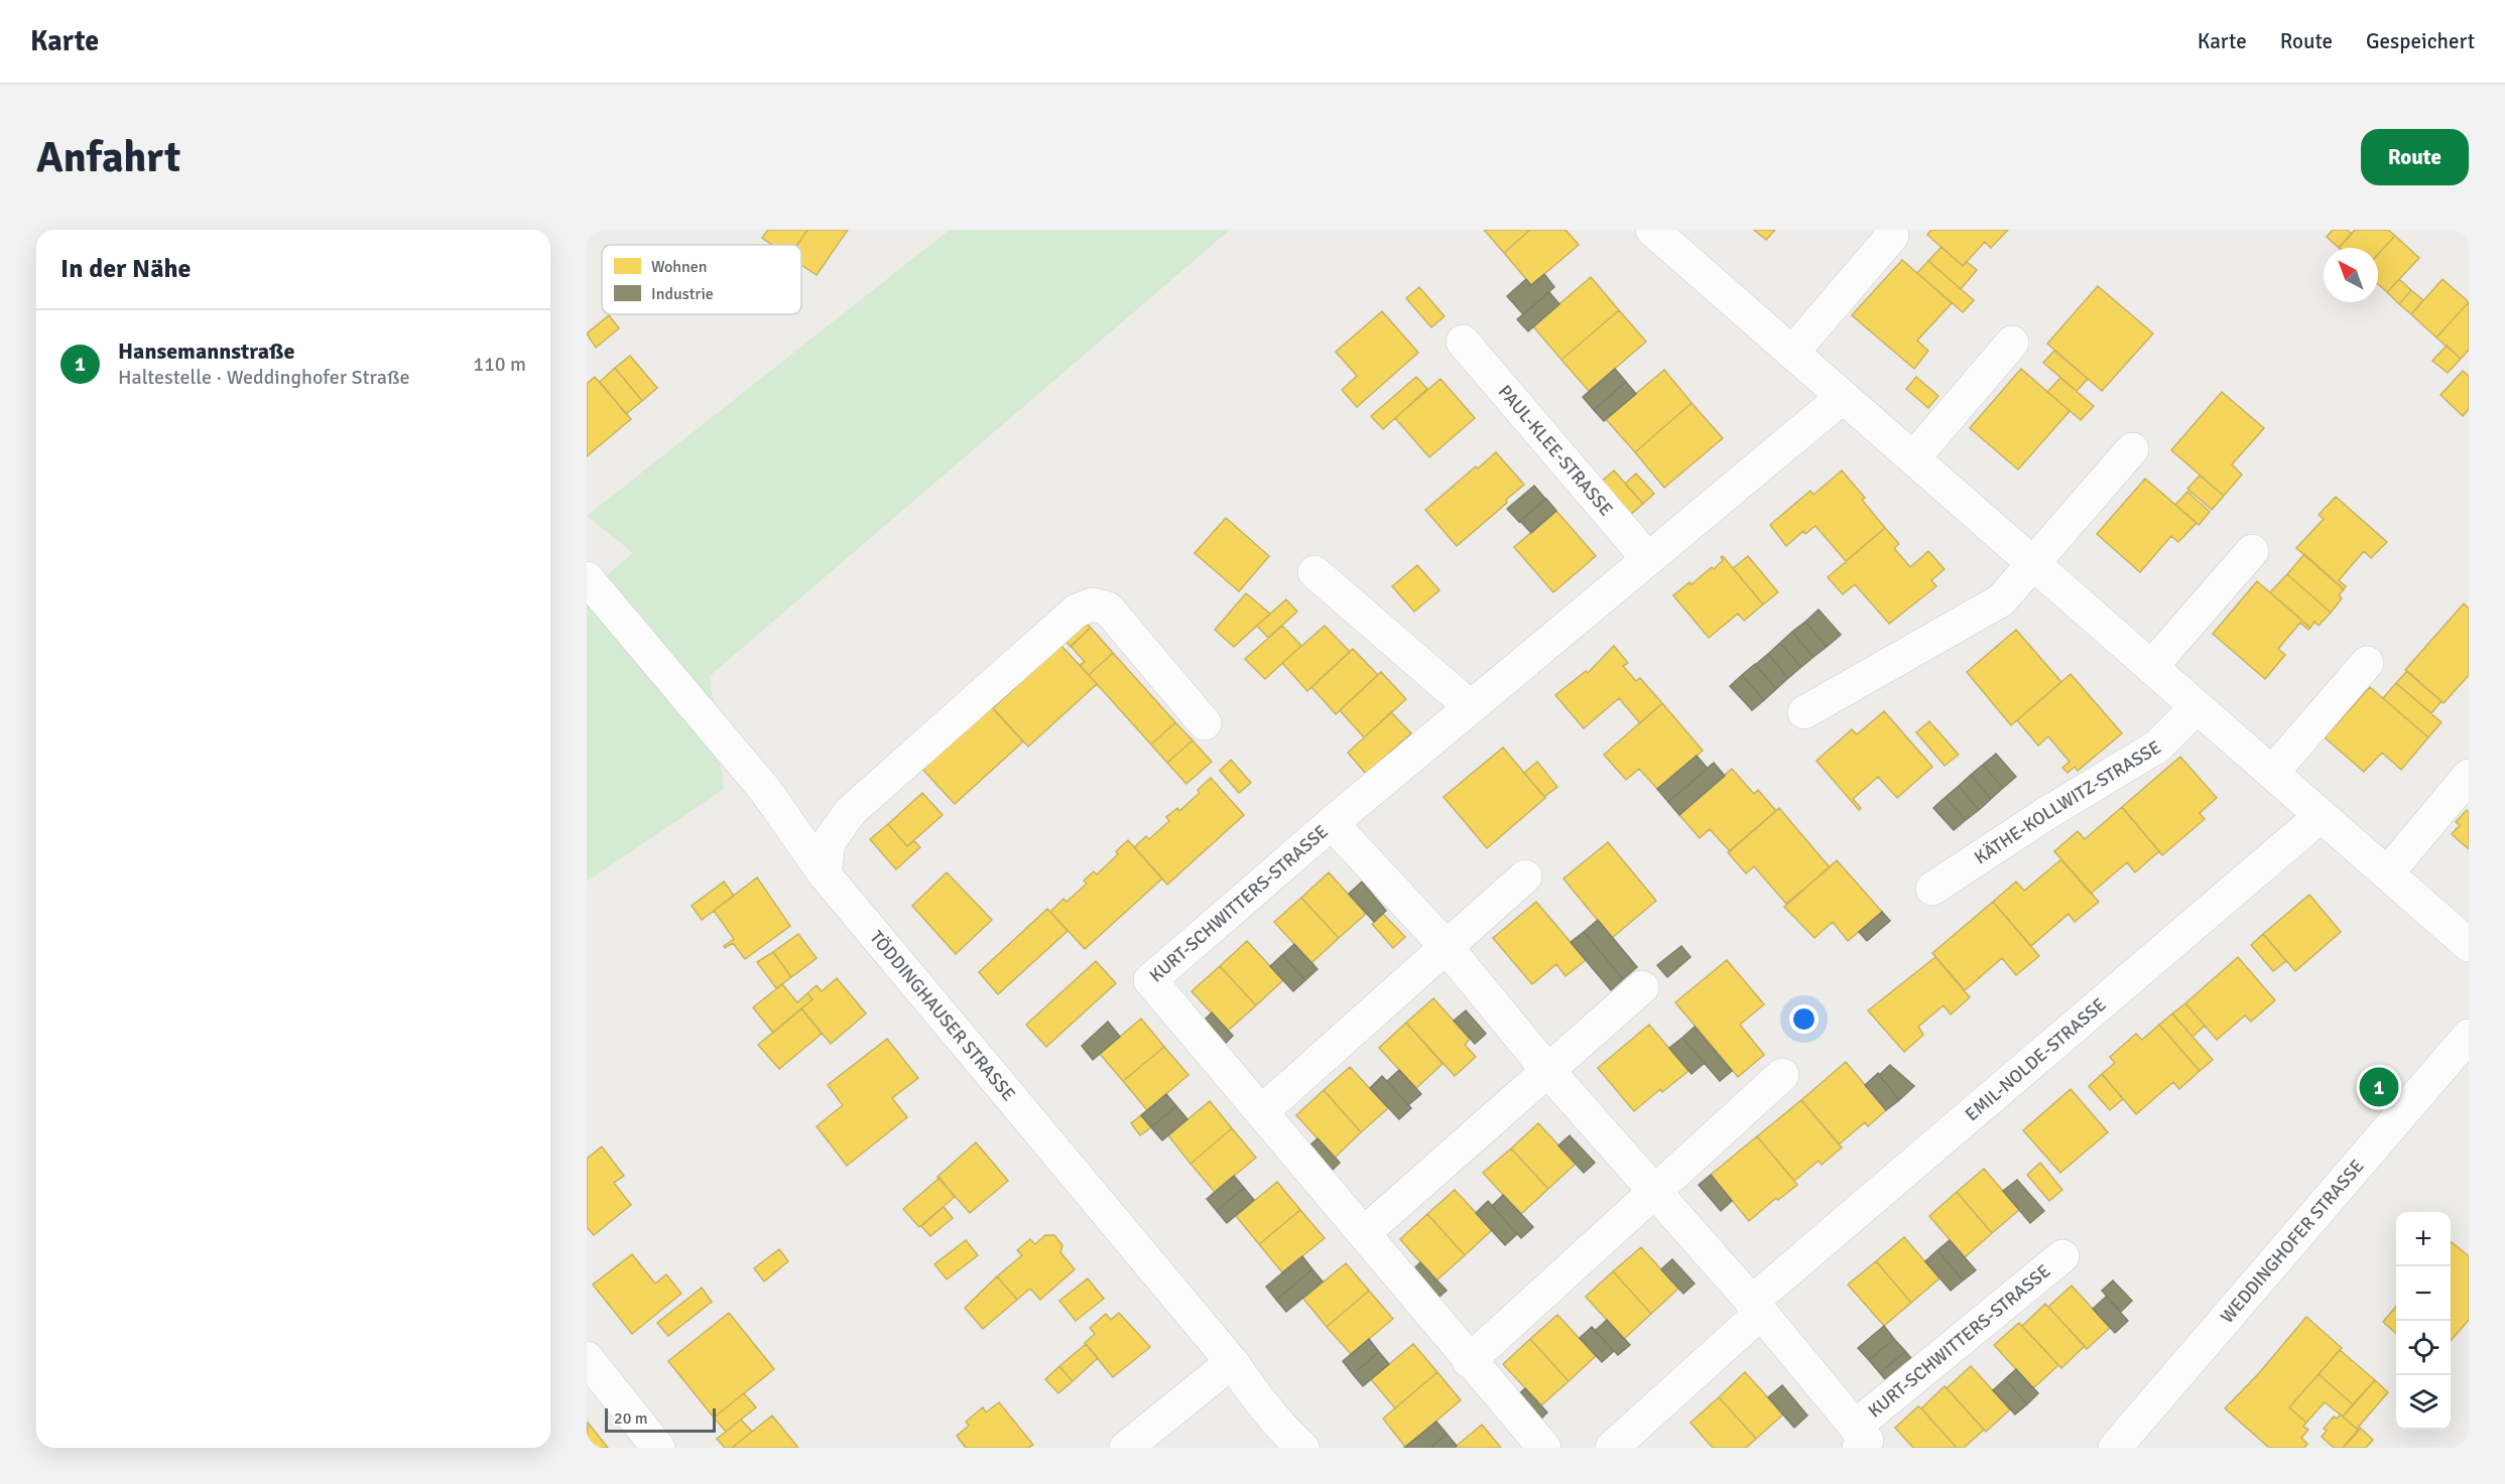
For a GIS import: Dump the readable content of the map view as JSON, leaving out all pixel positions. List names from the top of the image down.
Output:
{
  "streets": {
    "street": [
      "PAUL-KLEE-STRASSE",
      "KÄTHE-KOLLWITZ-STRASSE",
      "KURT-SCHWITTERS-STRASSE",
      "TÖDDINGHAUSER STRASSE",
      "EMIL-NOLDE-STRASSE",
      "WEDDINGHOFER STRASSE"
    ]
  },
  "crossings": [
    ["KURT-SCHWITTERS-STRASSE", "EMIL-NOLDE-STRASSE"]
  ],
  "legend": ["Wohnen", "Industrie"],
  "scale_bar": "20 m",
  "north": "top left",
  "page": {
    "header": "Karte",
    "nav": ["Karte", "Route", "Gespeichert"],
    "buttons": "Route",
    "title": "Anfahrt",
    "heading": "In der Nähe",
    "list": [
      {
        "mark": "1",
        "name": "Hansemannstraße",
        "note": "Haltestelle · Weddinghofer Straße",
        "value": "110 m"
      }
    ],
    "pins": "1",
    "map_buttons": ["+", "−"],
    "scale": "20 m"
  }
}
